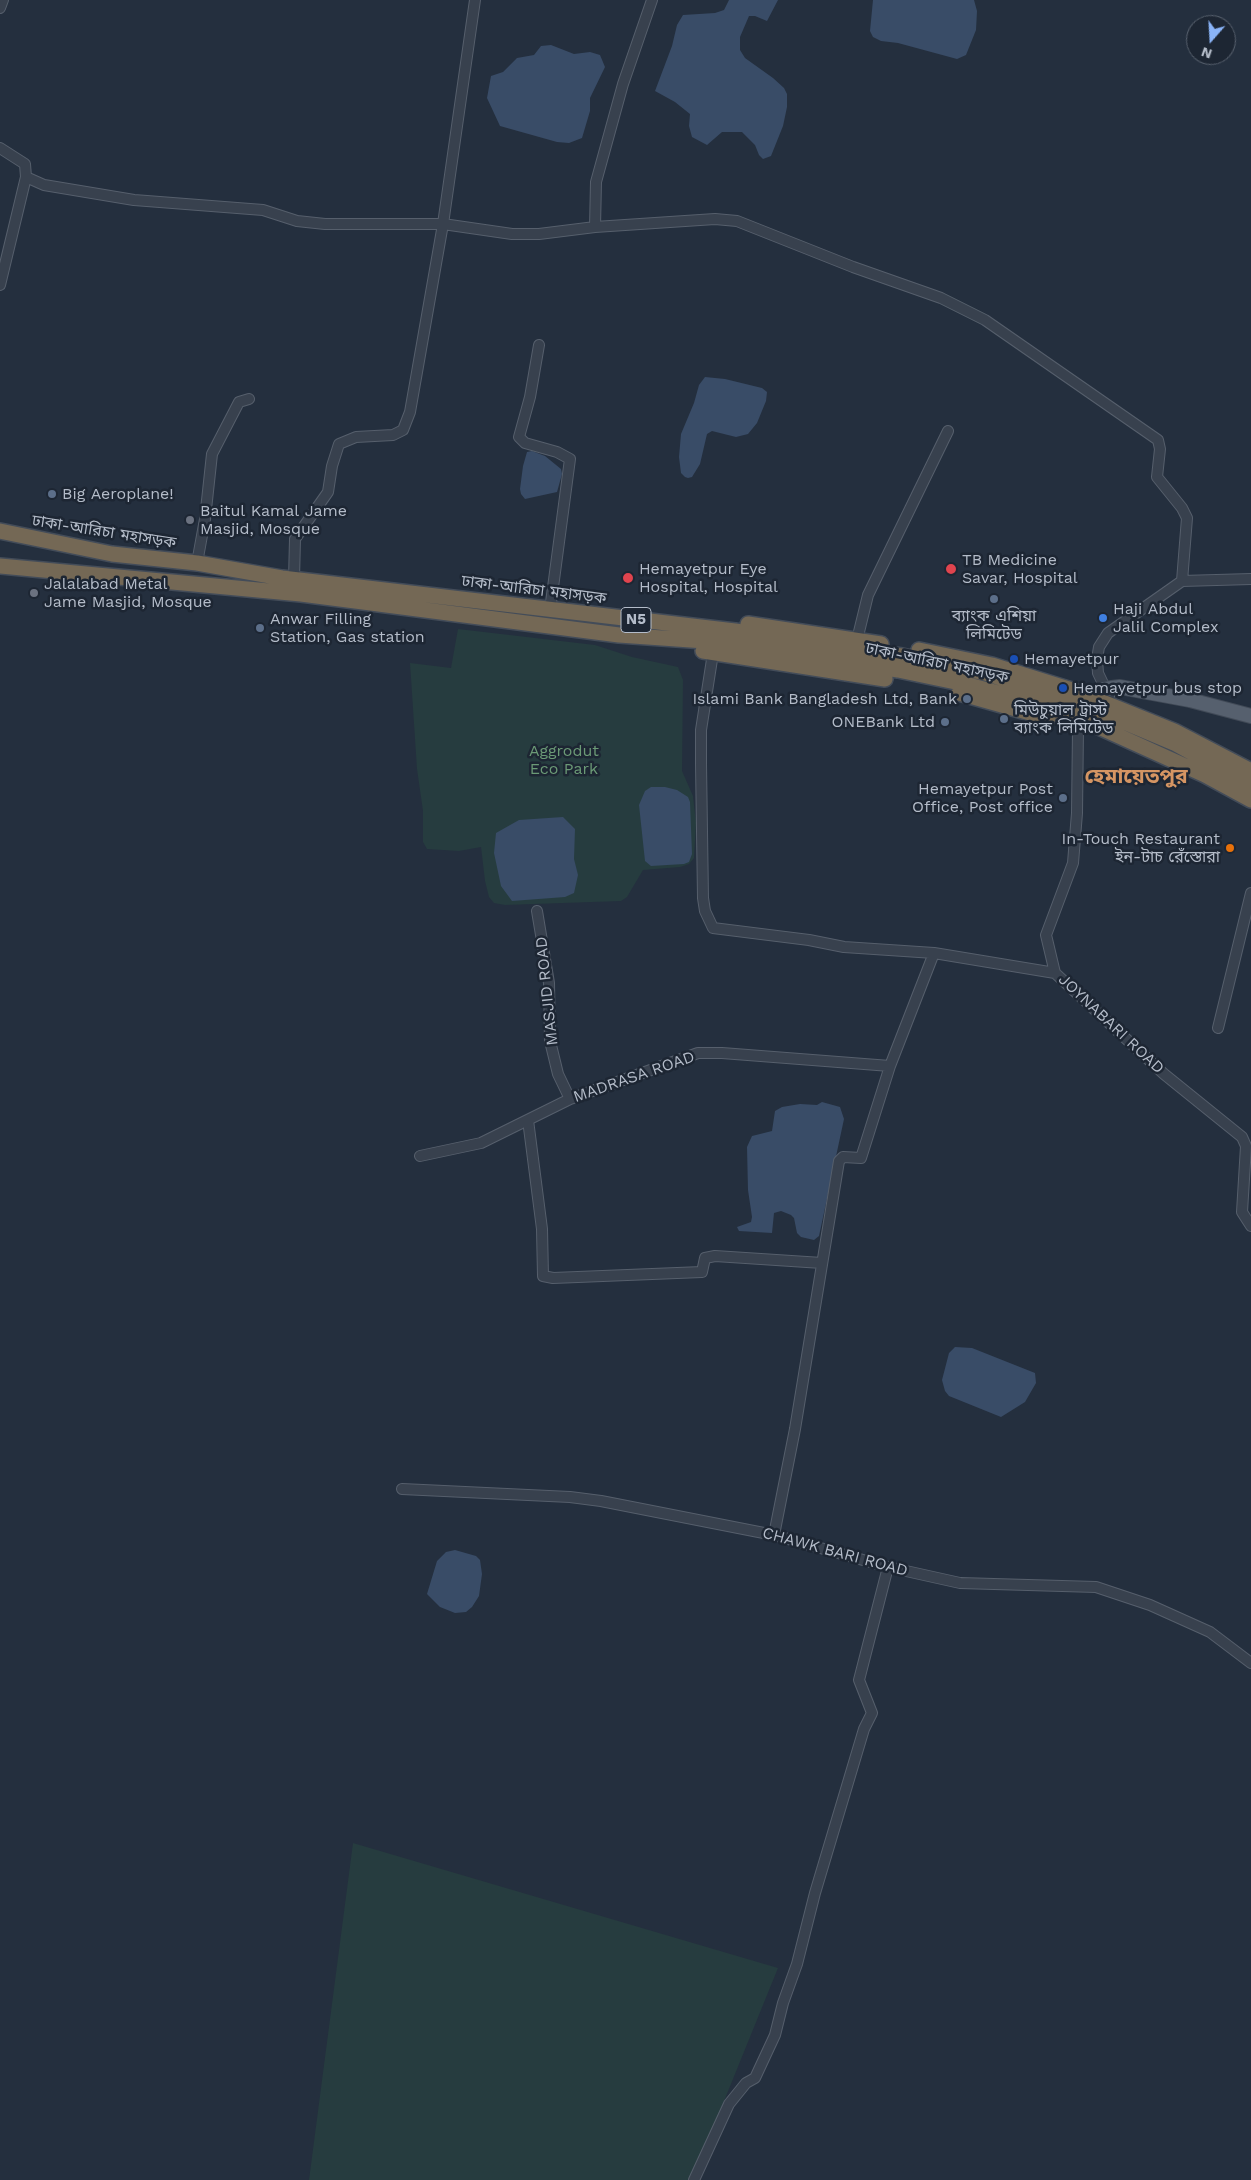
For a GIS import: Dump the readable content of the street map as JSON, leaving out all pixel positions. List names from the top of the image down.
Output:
{
  "streets": {
    "highway": ["ঢাকা-আরিচা মহাসড়ক", "N5"],
    "street": [
      "MASJID ROAD",
      "JOYNABARI ROAD",
      "MADRASA ROAD",
      "CHAWK BARI ROAD"
    ]
  },
  "crossings": [
    ["MASJID ROAD", "MADRASA ROAD"]
  ],
  "districts": ["হেমায়েতপুর"],
  "parks": ["Aggrodut Eco Park"],
  "places": [
    "Big Aeroplane!",
    "Baitul Kamal Jame Masjid, Mosque",
    "TB Medicine Savar, Hospital",
    "Hemayetpur Eye Hospital, Hospital",
    "Jalalabad Metal Jame Masjid, Mosque",
    "ব্যাংক এশিয়া লিমিটেড",
    "Haji Abdul Jalil Complex",
    "Anwar Filling Station, Gas station",
    "Hemayetpur",
    "Hemayetpur bus stop",
    "Islami Bank Bangladesh Ltd, Bank",
    "মিউচুয়াল ট্রাস্ট ব্যাংক লিমিটেড",
    "ONEBank Ltd",
    "Hemayetpur Post Office, Post office",
    "In-Touch Restaurant ইন-টাচ রেঁস্তোরা"
  ],
  "north": "bottom"
}
